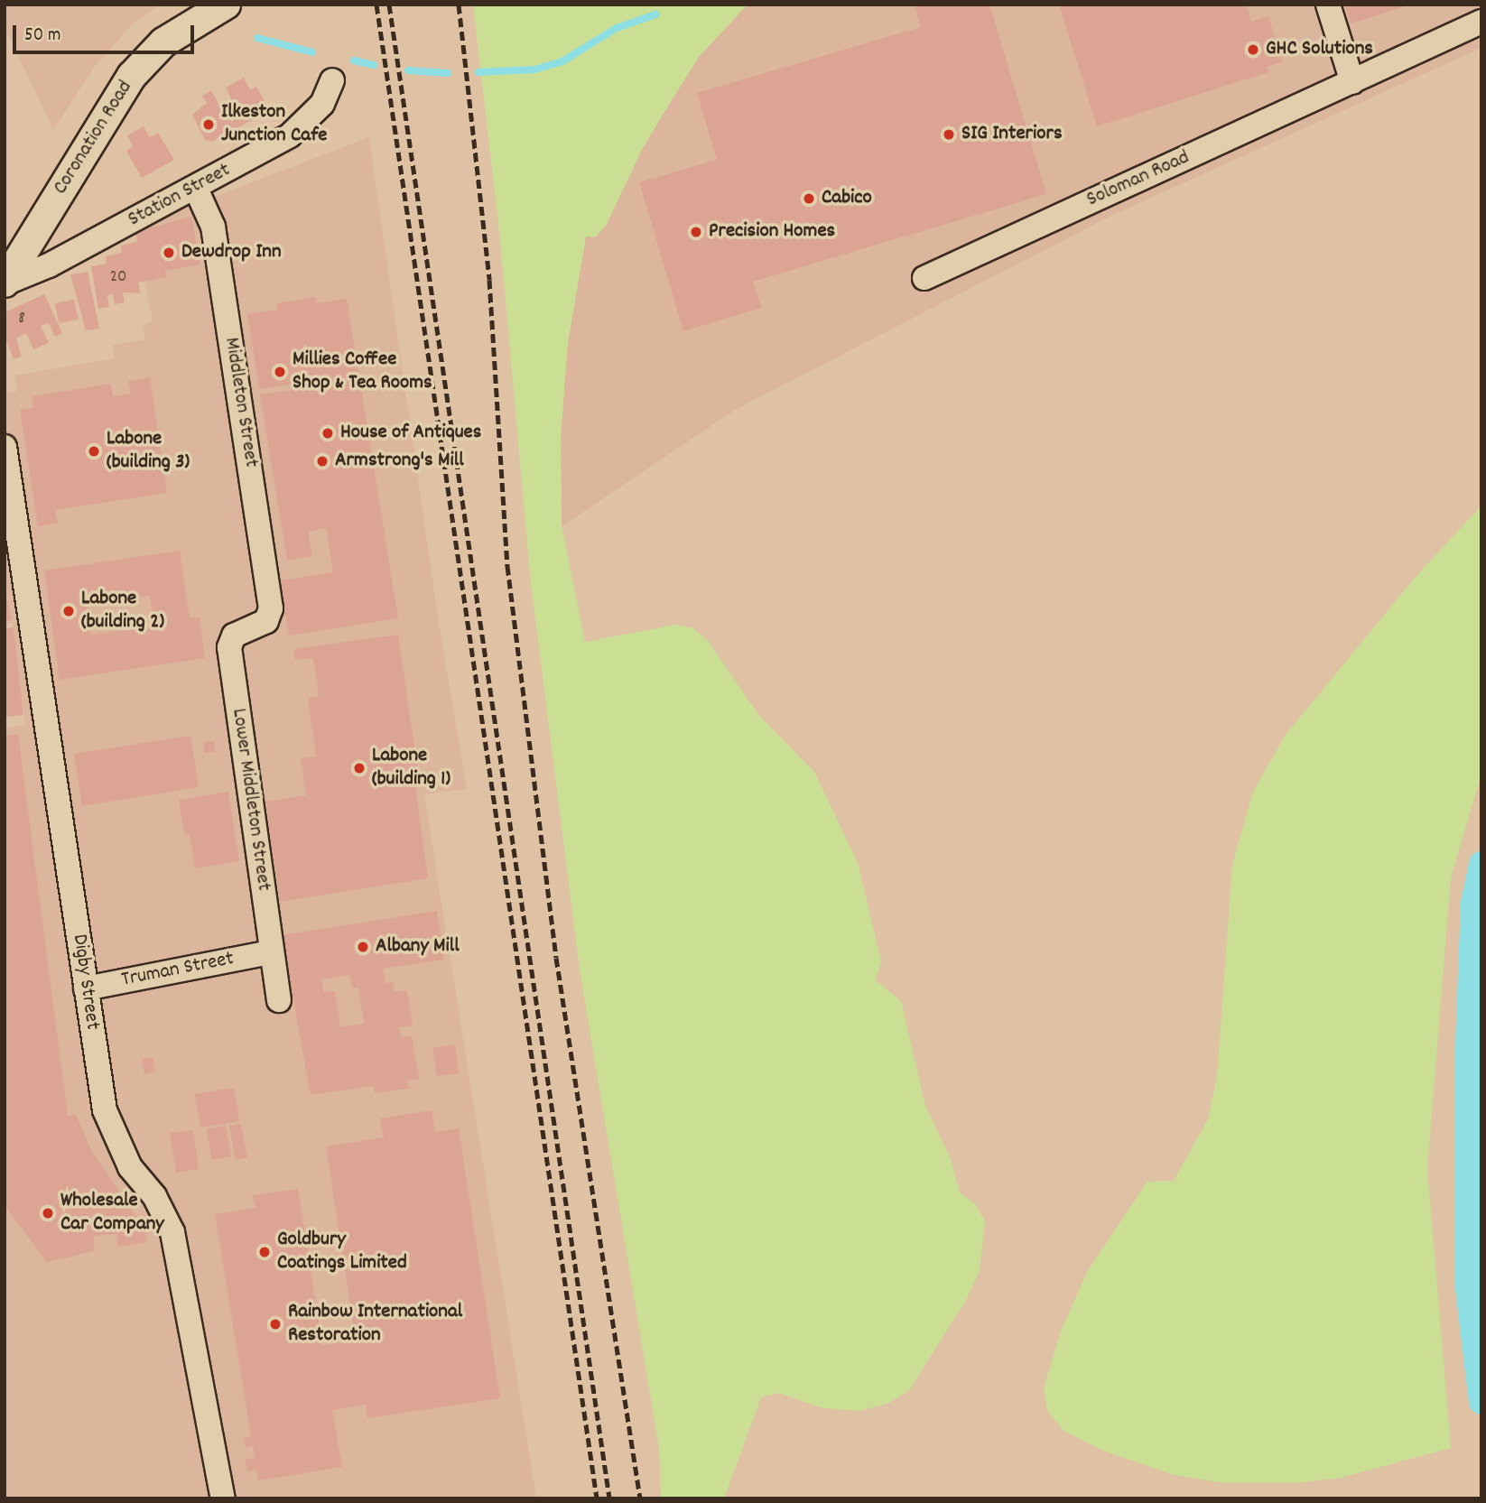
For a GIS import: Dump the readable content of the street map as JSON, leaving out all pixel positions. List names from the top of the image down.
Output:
{
  "streets": {
    "street": [
      "Coronation Road",
      "Soloman Road",
      "Station Street",
      "Middleton Street",
      "Lower Middleton Street",
      "Truman Street",
      "Digby Street"
    ]
  },
  "crossings": [
    ["Coronation Road", "Station Street"],
    ["Station Street", "Middleton Street"],
    ["Middleton Street", "Lower Middleton Street"],
    ["Lower Middleton Street", "Truman Street"],
    ["Truman Street", "Digby Street"]
  ],
  "places": [
    "GHC Solutions",
    "Ilkeston Junction Cafe",
    "SIG Interiors",
    "Cabico",
    "Precision Homes",
    "Dewdrop Inn",
    "Millies Coffee Shop & Tea Rooms",
    "House of Antiques",
    "Labone (building 3)",
    "Armstrong's Mill",
    "Labone (building 2)",
    "Labone (building 1)",
    "Albany Mill",
    "Wholesale Car Company",
    "Goldbury Coatings Limited",
    "Rainbow International Restoration"
  ],
  "house_numbers": ["20", "8"],
  "scale_bar": "50 m"
}
